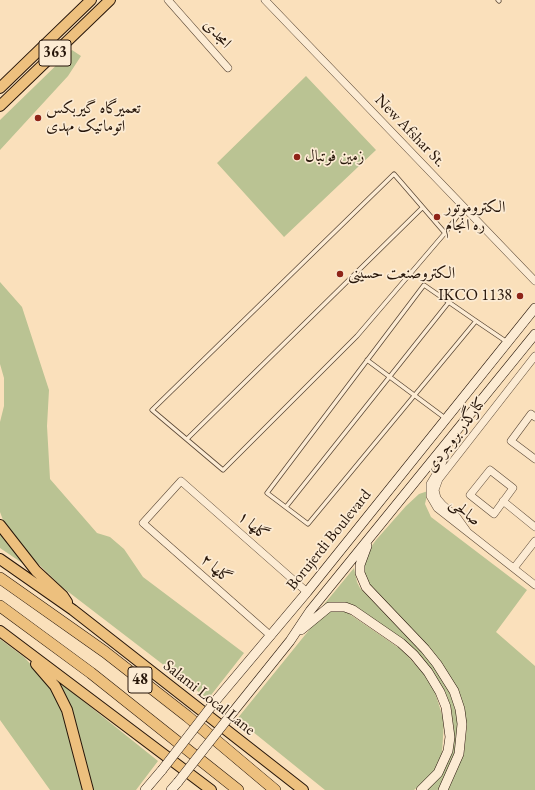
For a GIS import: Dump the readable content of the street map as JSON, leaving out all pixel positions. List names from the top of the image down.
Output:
{
  "streets": {
    "highway": ["48"],
    "main road": ["363", "Borujerdi Boulevard", "Salami Local Lane"],
    "street": [
      "امجدی",
      "New Afshar St.",
      "کنارگذر بروجردی",
      "صالحی",
      "گلها ۱",
      "گلها ۲"
    ]
  },
  "crossings": [
    ["کنارگذر بروجردی", "صالحی"],
    ["صالحی", "Borujerdi Boulevard"],
    ["گلها ۱", "Borujerdi Boulevard"],
    ["گلها ۱", "گلها ۲"],
    ["Borujerdi Boulevard", "گلها ۲"]
  ],
  "places": [
    "تعمیرگاه گیربکس اتوماتیک مهدی",
    "زمین فوتبال",
    "الکتروموتور ره انجام",
    "الکتروصنعت حسینی",
    "IKCO 1138"
  ]
}
